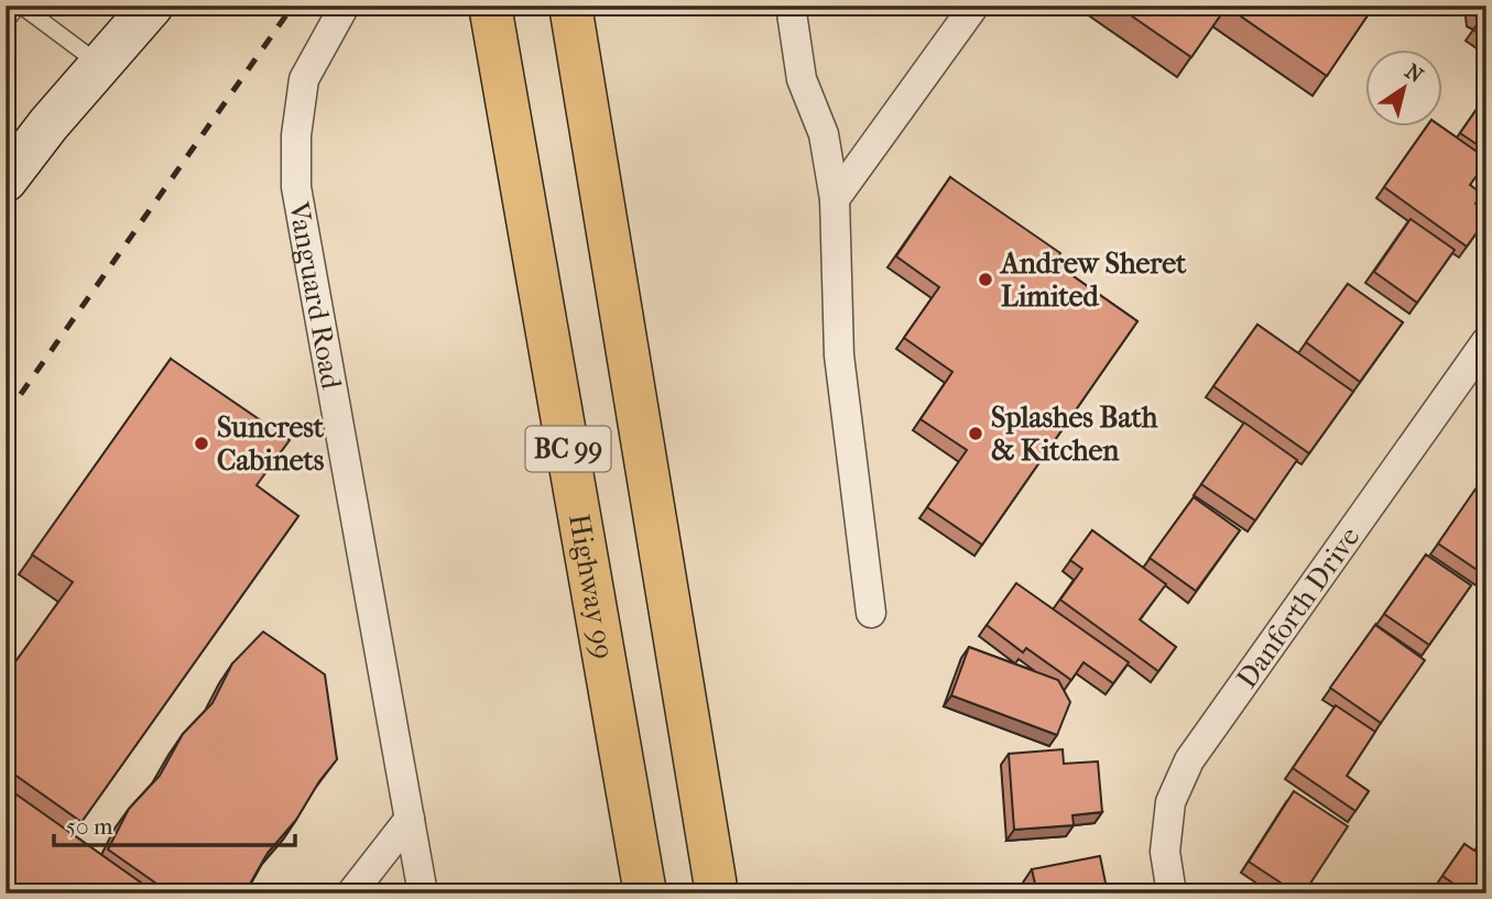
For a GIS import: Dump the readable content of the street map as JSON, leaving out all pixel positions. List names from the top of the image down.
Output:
{
  "streets": {
    "highway": ["BC 99", "Highway 99"],
    "street": ["Vanguard Road", "Danforth Drive"]
  },
  "places": ["Andrew Sheret Limited", "Splashes Bath & Kitchen", "Suncrest Cabinets"],
  "scale_bar": "50 m",
  "north": "top right"
}
